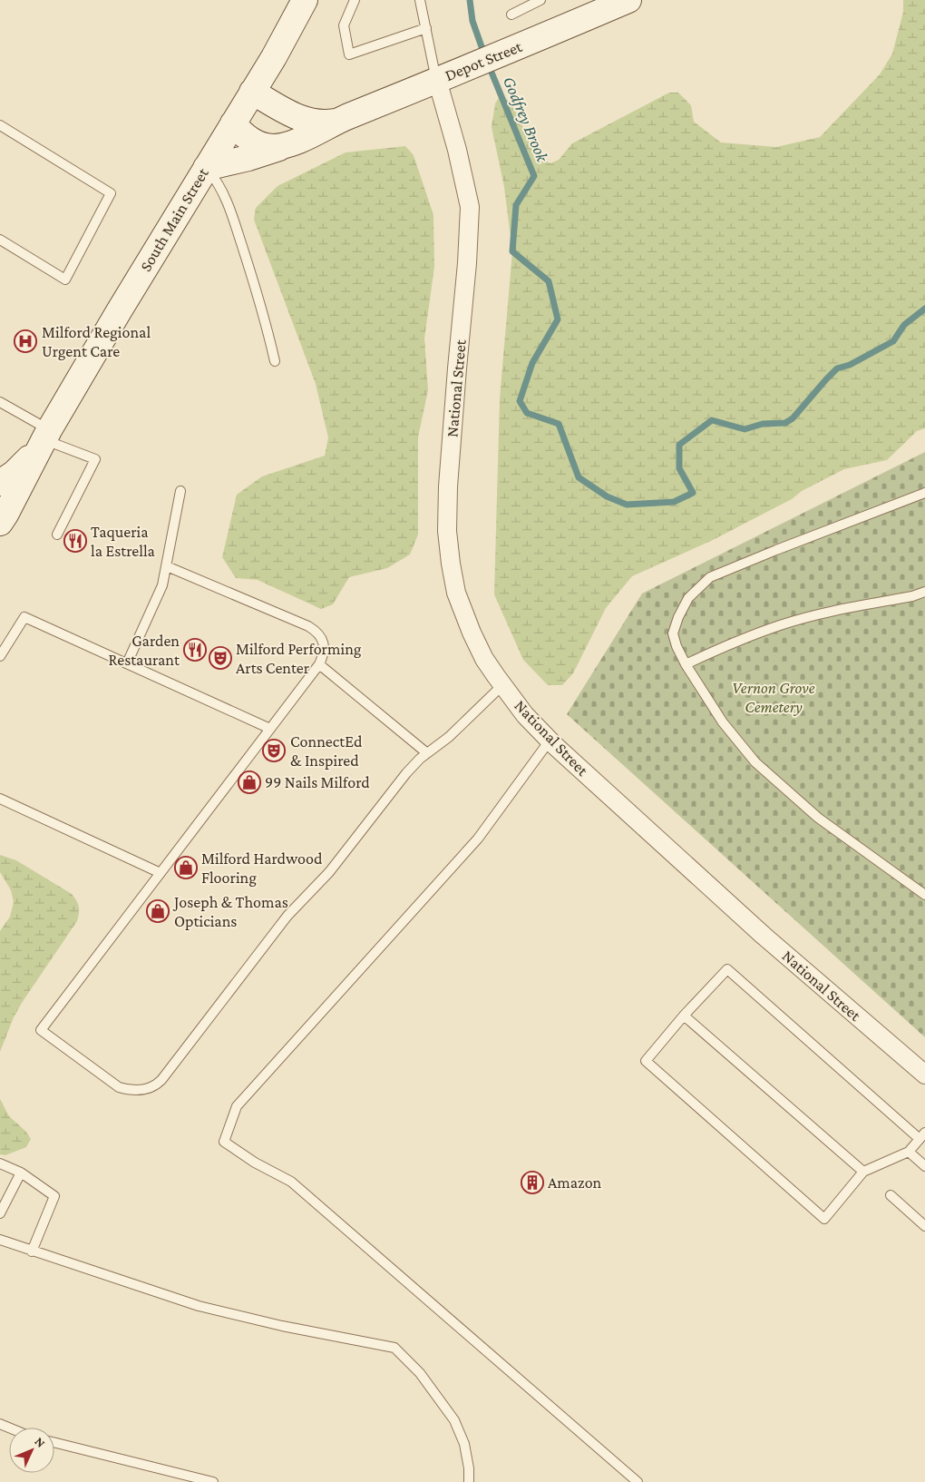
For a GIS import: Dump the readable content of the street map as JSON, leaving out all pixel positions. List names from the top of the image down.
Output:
{
  "streets": {
    "main road": ["Depot Street", "South Main Street"],
    "street": ["National Street"]
  },
  "crossings": [
    ["Depot Street", "South Main Street"],
    ["Depot Street", "National Street"]
  ],
  "water": ["Godfrey Brook"],
  "parks": ["Vernon Grove Cemetery"],
  "places": {
    "hospital": ["Milford Regional Urgent Care"],
    "restaurant": ["Taqueria la Estrella", "Garden Restaurant"],
    "theatre": ["Milford Performing Arts Center", "ConnectEd & Inspired"],
    "shop": ["99 Nails Milford", "Milford Hardwood Flooring", "Joseph & Thomas Opticians"],
    "building": ["Amazon"]
  },
  "north": "top right"
}
